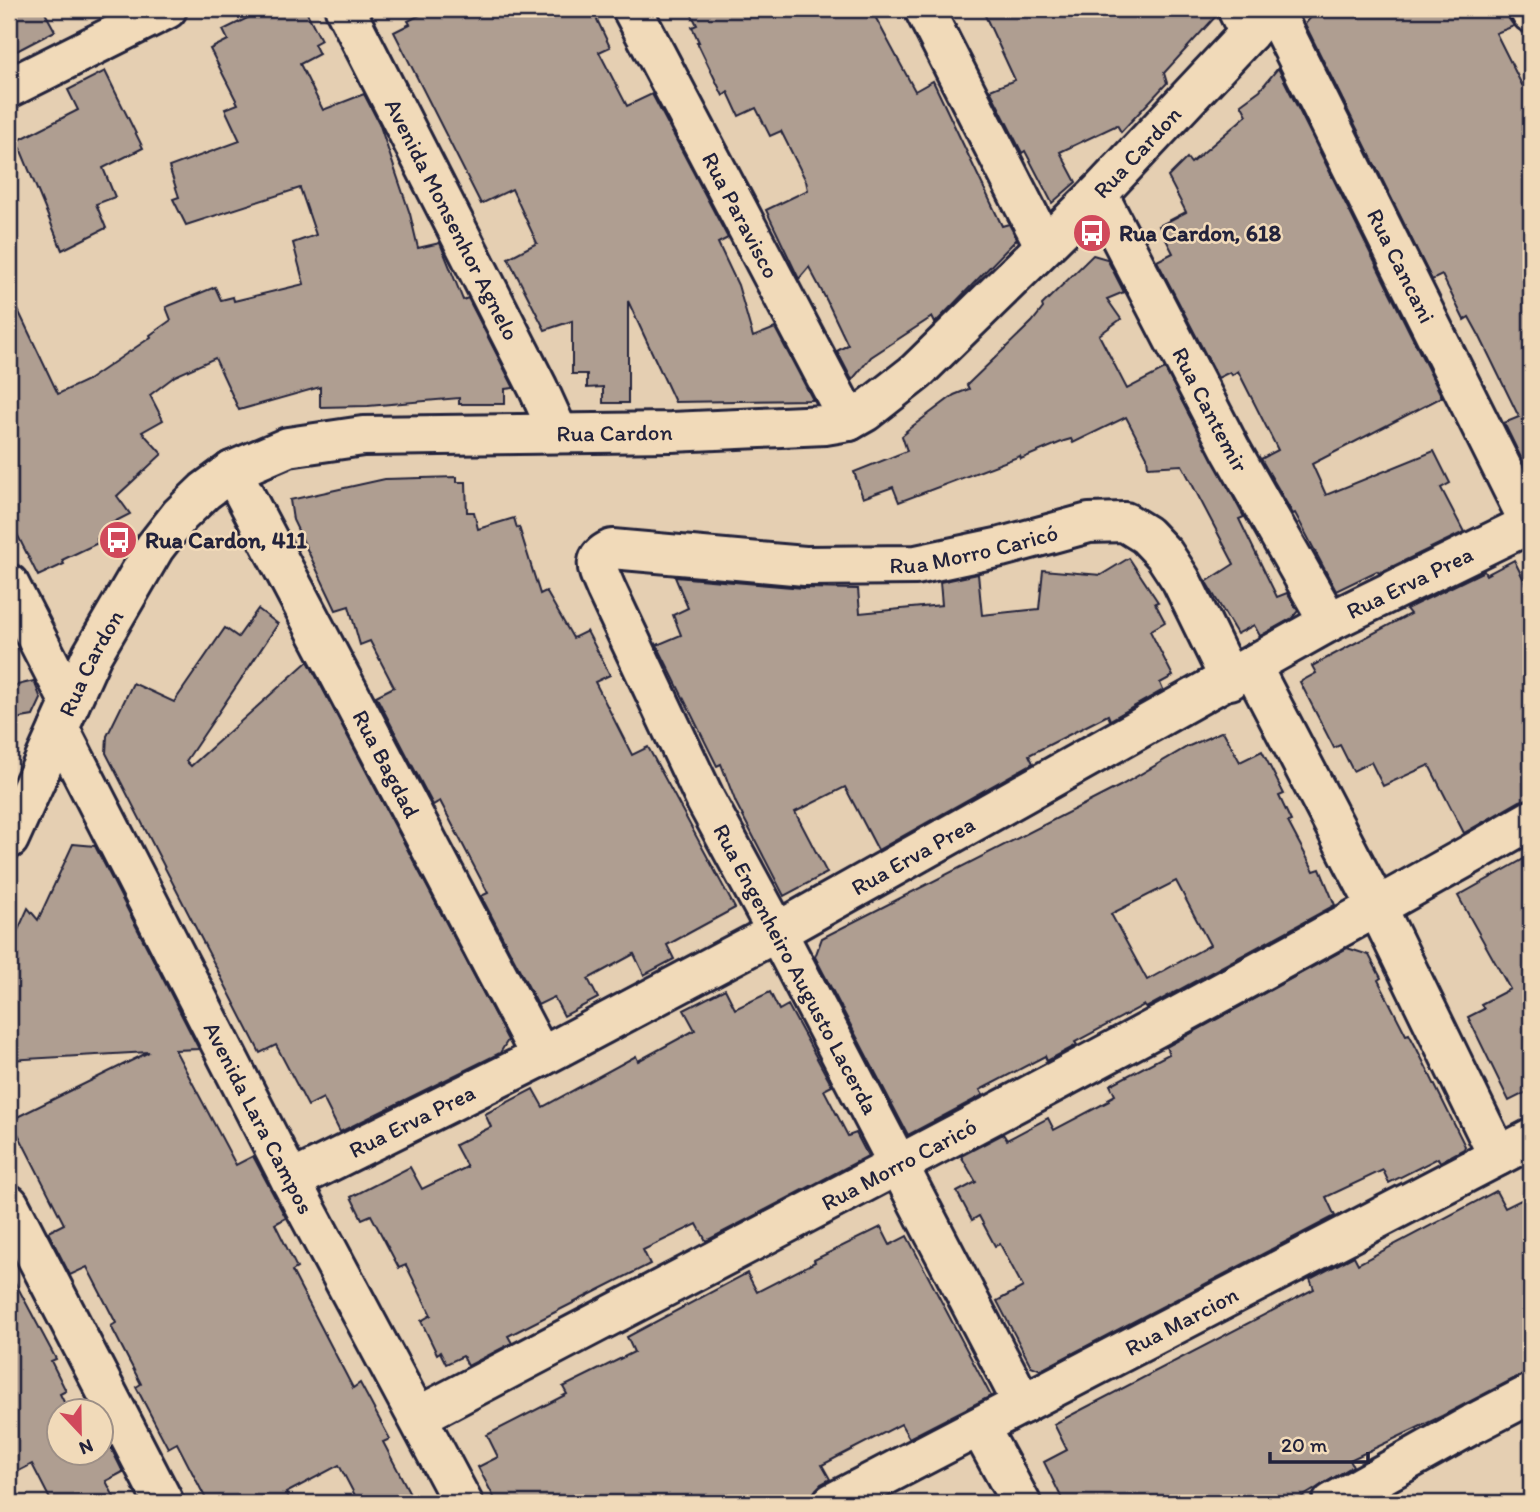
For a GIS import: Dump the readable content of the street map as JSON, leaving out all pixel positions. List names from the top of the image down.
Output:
{
  "streets": {
    "street": [
      "Rua Cardon",
      "Rua Paravisco",
      "Avenida Monsenhor Agnelo",
      "Rua Cancani",
      "Rua Cantemir",
      "Rua Morro Caricó",
      "Rua Erva Prea",
      "Rua Bagdad",
      "Rua Engenheiro Augusto Lacerda",
      "Avenida Lara Campos",
      "Rua Marcion"
    ]
  },
  "crossings": [
    ["Rua Cardon", "Rua Paravisco"],
    ["Rua Cardon", "Avenida Monsenhor Agnelo"],
    ["Rua Cardon", "Rua Cancani"],
    ["Rua Cardon", "Rua Cantemir"],
    ["Rua Cardon", "Rua Bagdad"],
    ["Rua Cardon", "Avenida Lara Campos"],
    ["Rua Cancani", "Rua Erva Prea"],
    ["Rua Cantemir", "Rua Erva Prea"],
    ["Rua Morro Caricó", "Rua Erva Prea"],
    ["Rua Morro Caricó", "Rua Engenheiro Augusto Lacerda"],
    ["Rua Morro Caricó", "Avenida Lara Campos"],
    ["Rua Morro Caricó", "Rua Marcion"],
    ["Rua Erva Prea", "Rua Bagdad"],
    ["Rua Erva Prea", "Rua Engenheiro Augusto Lacerda"],
    ["Rua Erva Prea", "Avenida Lara Campos"],
    ["Rua Engenheiro Augusto Lacerda", "Rua Marcion"]
  ],
  "places": {
    "bus stop": ["Rua Cardon, 618", "Rua Cardon, 411"]
  },
  "scale_bar": "20 m",
  "north": "bottom"
}
